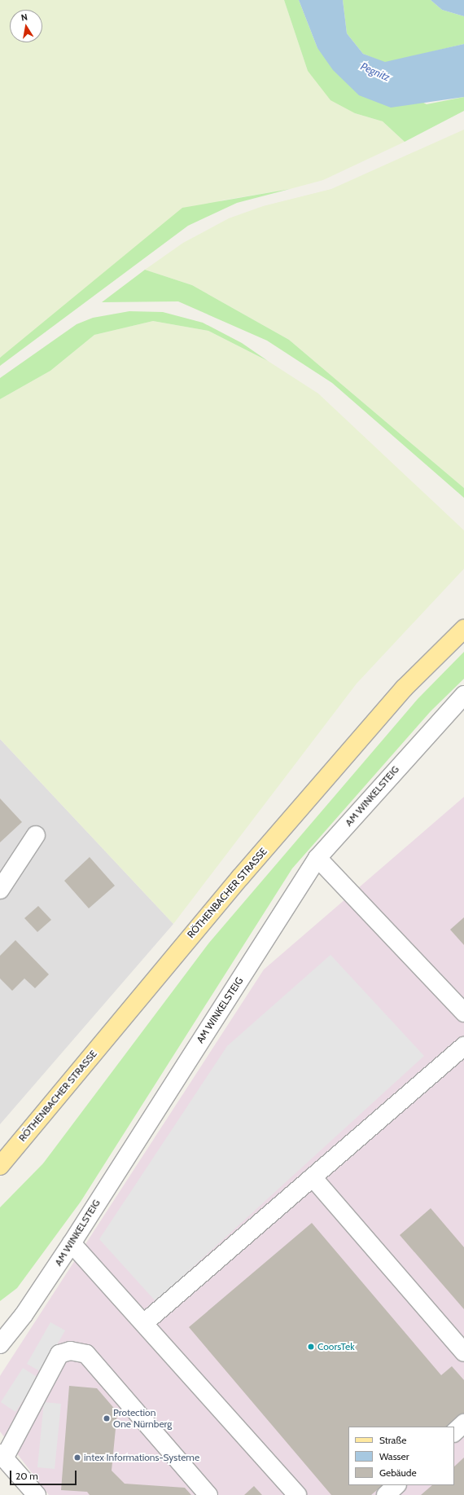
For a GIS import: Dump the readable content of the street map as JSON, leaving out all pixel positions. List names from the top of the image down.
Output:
{
  "streets": {
    "main road": ["RÖTHENBACHER STRASSE"],
    "street": ["AM WINKELSTEIG"]
  },
  "water": ["Pegnitz"],
  "places": ["CoorsTek", "Protection One Nürnberg", "intex Informations-Systeme"],
  "legend": ["Straße", "Wasser", "Gebäude"],
  "scale_bar": "20 m",
  "north": "top"
}
